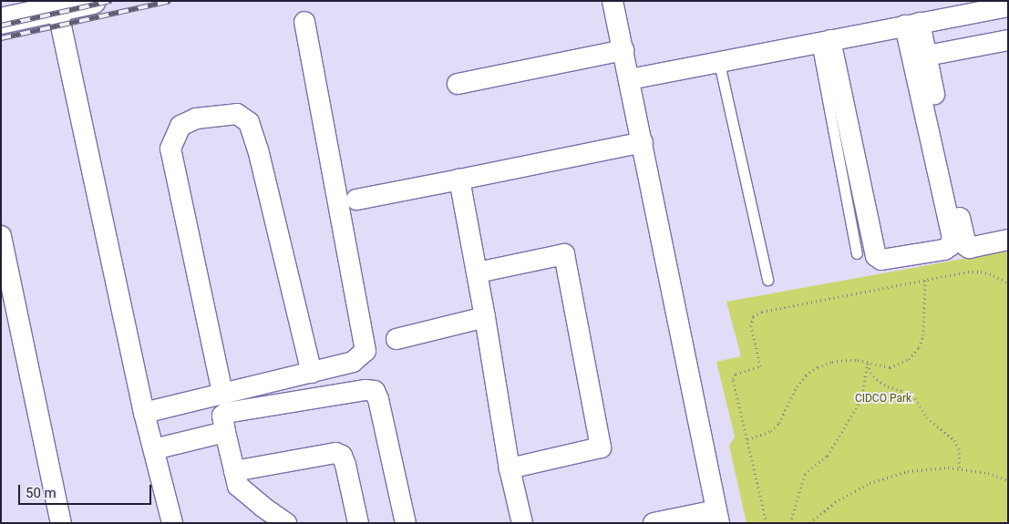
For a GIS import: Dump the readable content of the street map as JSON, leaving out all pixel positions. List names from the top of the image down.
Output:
{
  "parks": ["CIDCO Park"],
  "scale_bar": "50 m"
}
